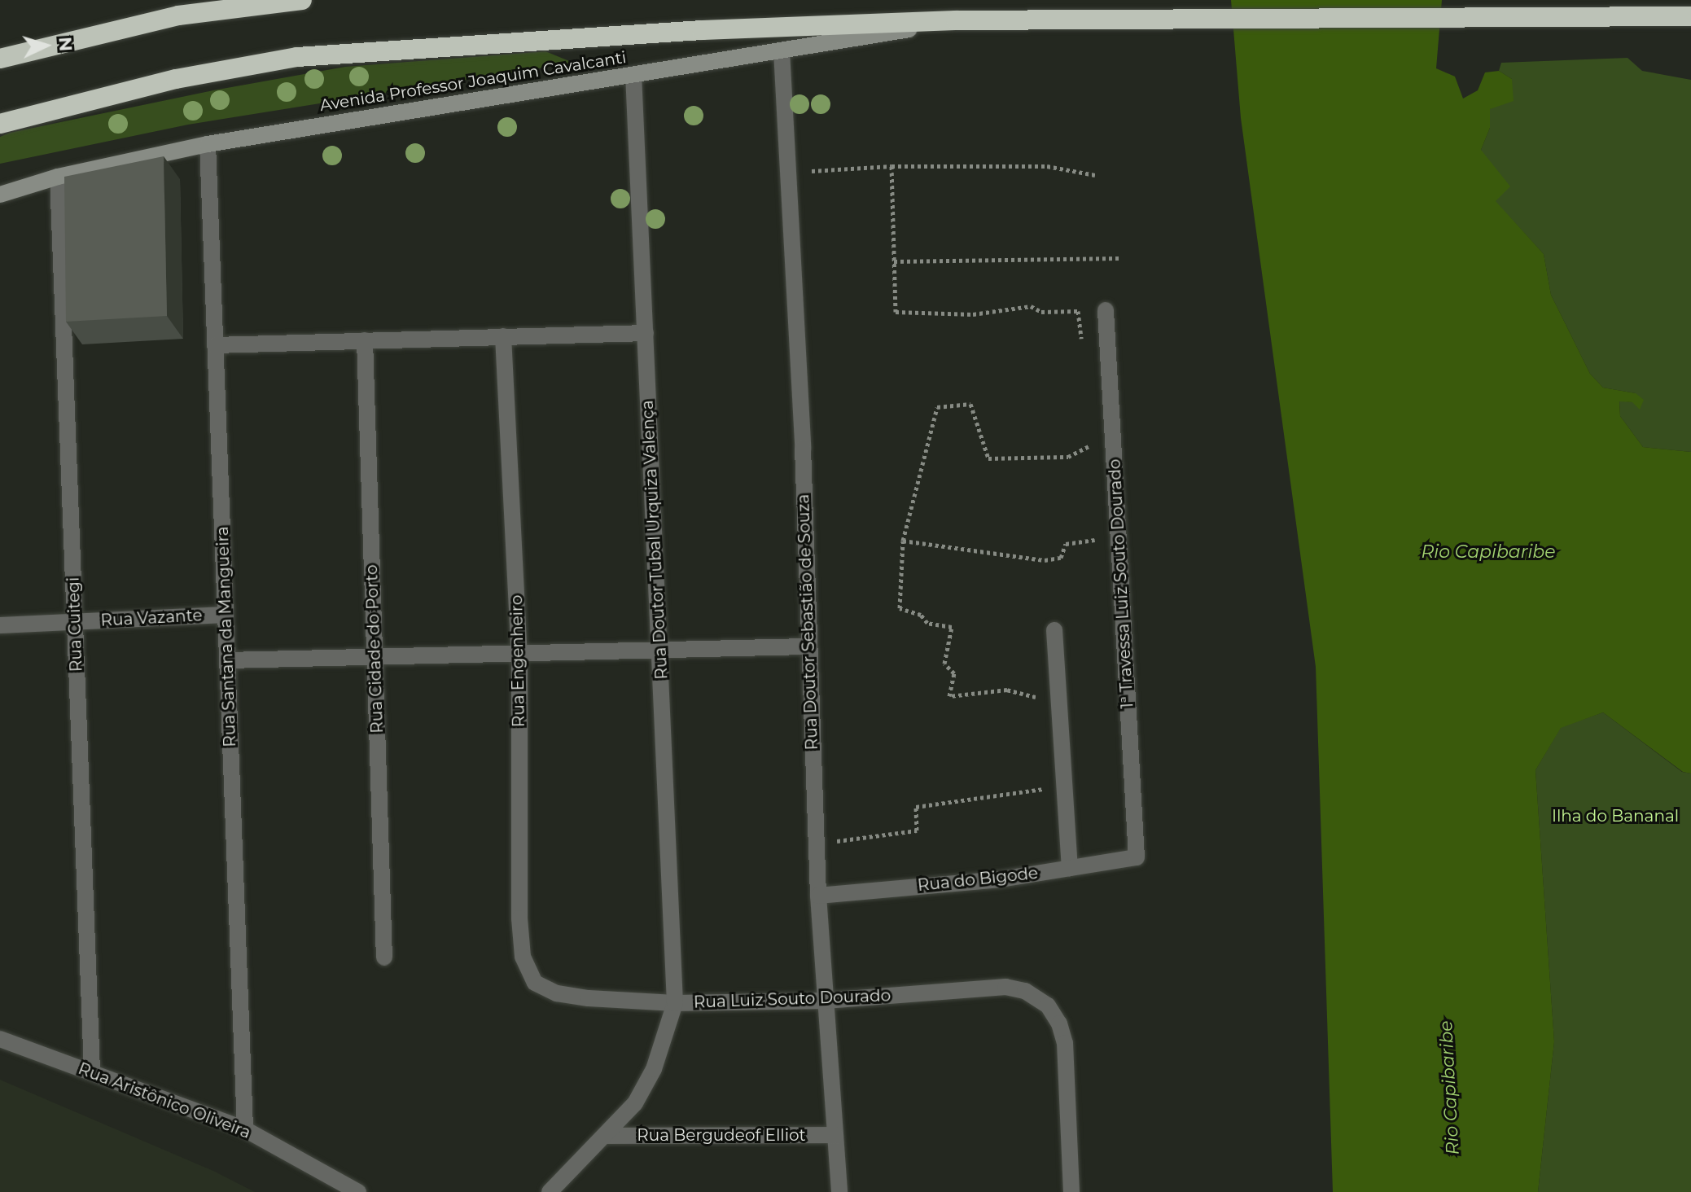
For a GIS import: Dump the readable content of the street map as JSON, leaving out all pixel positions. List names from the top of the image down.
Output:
{
  "streets": {
    "highway": ["Avenida Professor Joaquim Cavalcanti"],
    "street": [
      "Rua Doutor Tubal Urquiza Valença",
      "1ª Travessa Luiz Souto Dourado",
      "Rua Vazante",
      "Rua Doutor Sebastião de Souza",
      "Rua Cuitegi",
      "Rua Santana da Mangueira",
      "Rua Cidade do Porto",
      "Rua Engenheiro",
      "Rua do Bigode",
      "Rua Luiz Souto Dourado",
      "Rua Aristônico Oliveira",
      "Rua Bergudeof Elliot"
    ]
  },
  "crossings": [
    ["Avenida Professor Joaquim Cavalcanti", "Rua Doutor Tubal Urquiza Valença"],
    ["Avenida Professor Joaquim Cavalcanti", "Rua Doutor Sebastião de Souza"],
    ["Avenida Professor Joaquim Cavalcanti", "Rua Cuitegi"],
    ["Avenida Professor Joaquim Cavalcanti", "Rua Santana da Mangueira"],
    ["Rua Doutor Tubal Urquiza Valença", "Rua Luiz Souto Dourado"],
    ["1ª Travessa Luiz Souto Dourado", "Rua do Bigode"],
    ["Rua Vazante", "Rua Cuitegi"],
    ["Rua Vazante", "Rua Santana da Mangueira"],
    ["Rua Doutor Sebastião de Souza", "Rua do Bigode"],
    ["Rua Doutor Sebastião de Souza", "Rua Luiz Souto Dourado"],
    ["Rua Doutor Sebastião de Souza", "Rua Bergudeof Elliot"],
    ["Rua Cuitegi", "Rua Aristônico Oliveira"],
    ["Rua Santana da Mangueira", "Rua Aristônico Oliveira"],
    ["Rua Engenheiro", "Rua Luiz Souto Dourado"]
  ],
  "water": ["Rio Capibaribe"],
  "parks": ["Ilha do Bananal"],
  "north": "right"
}
